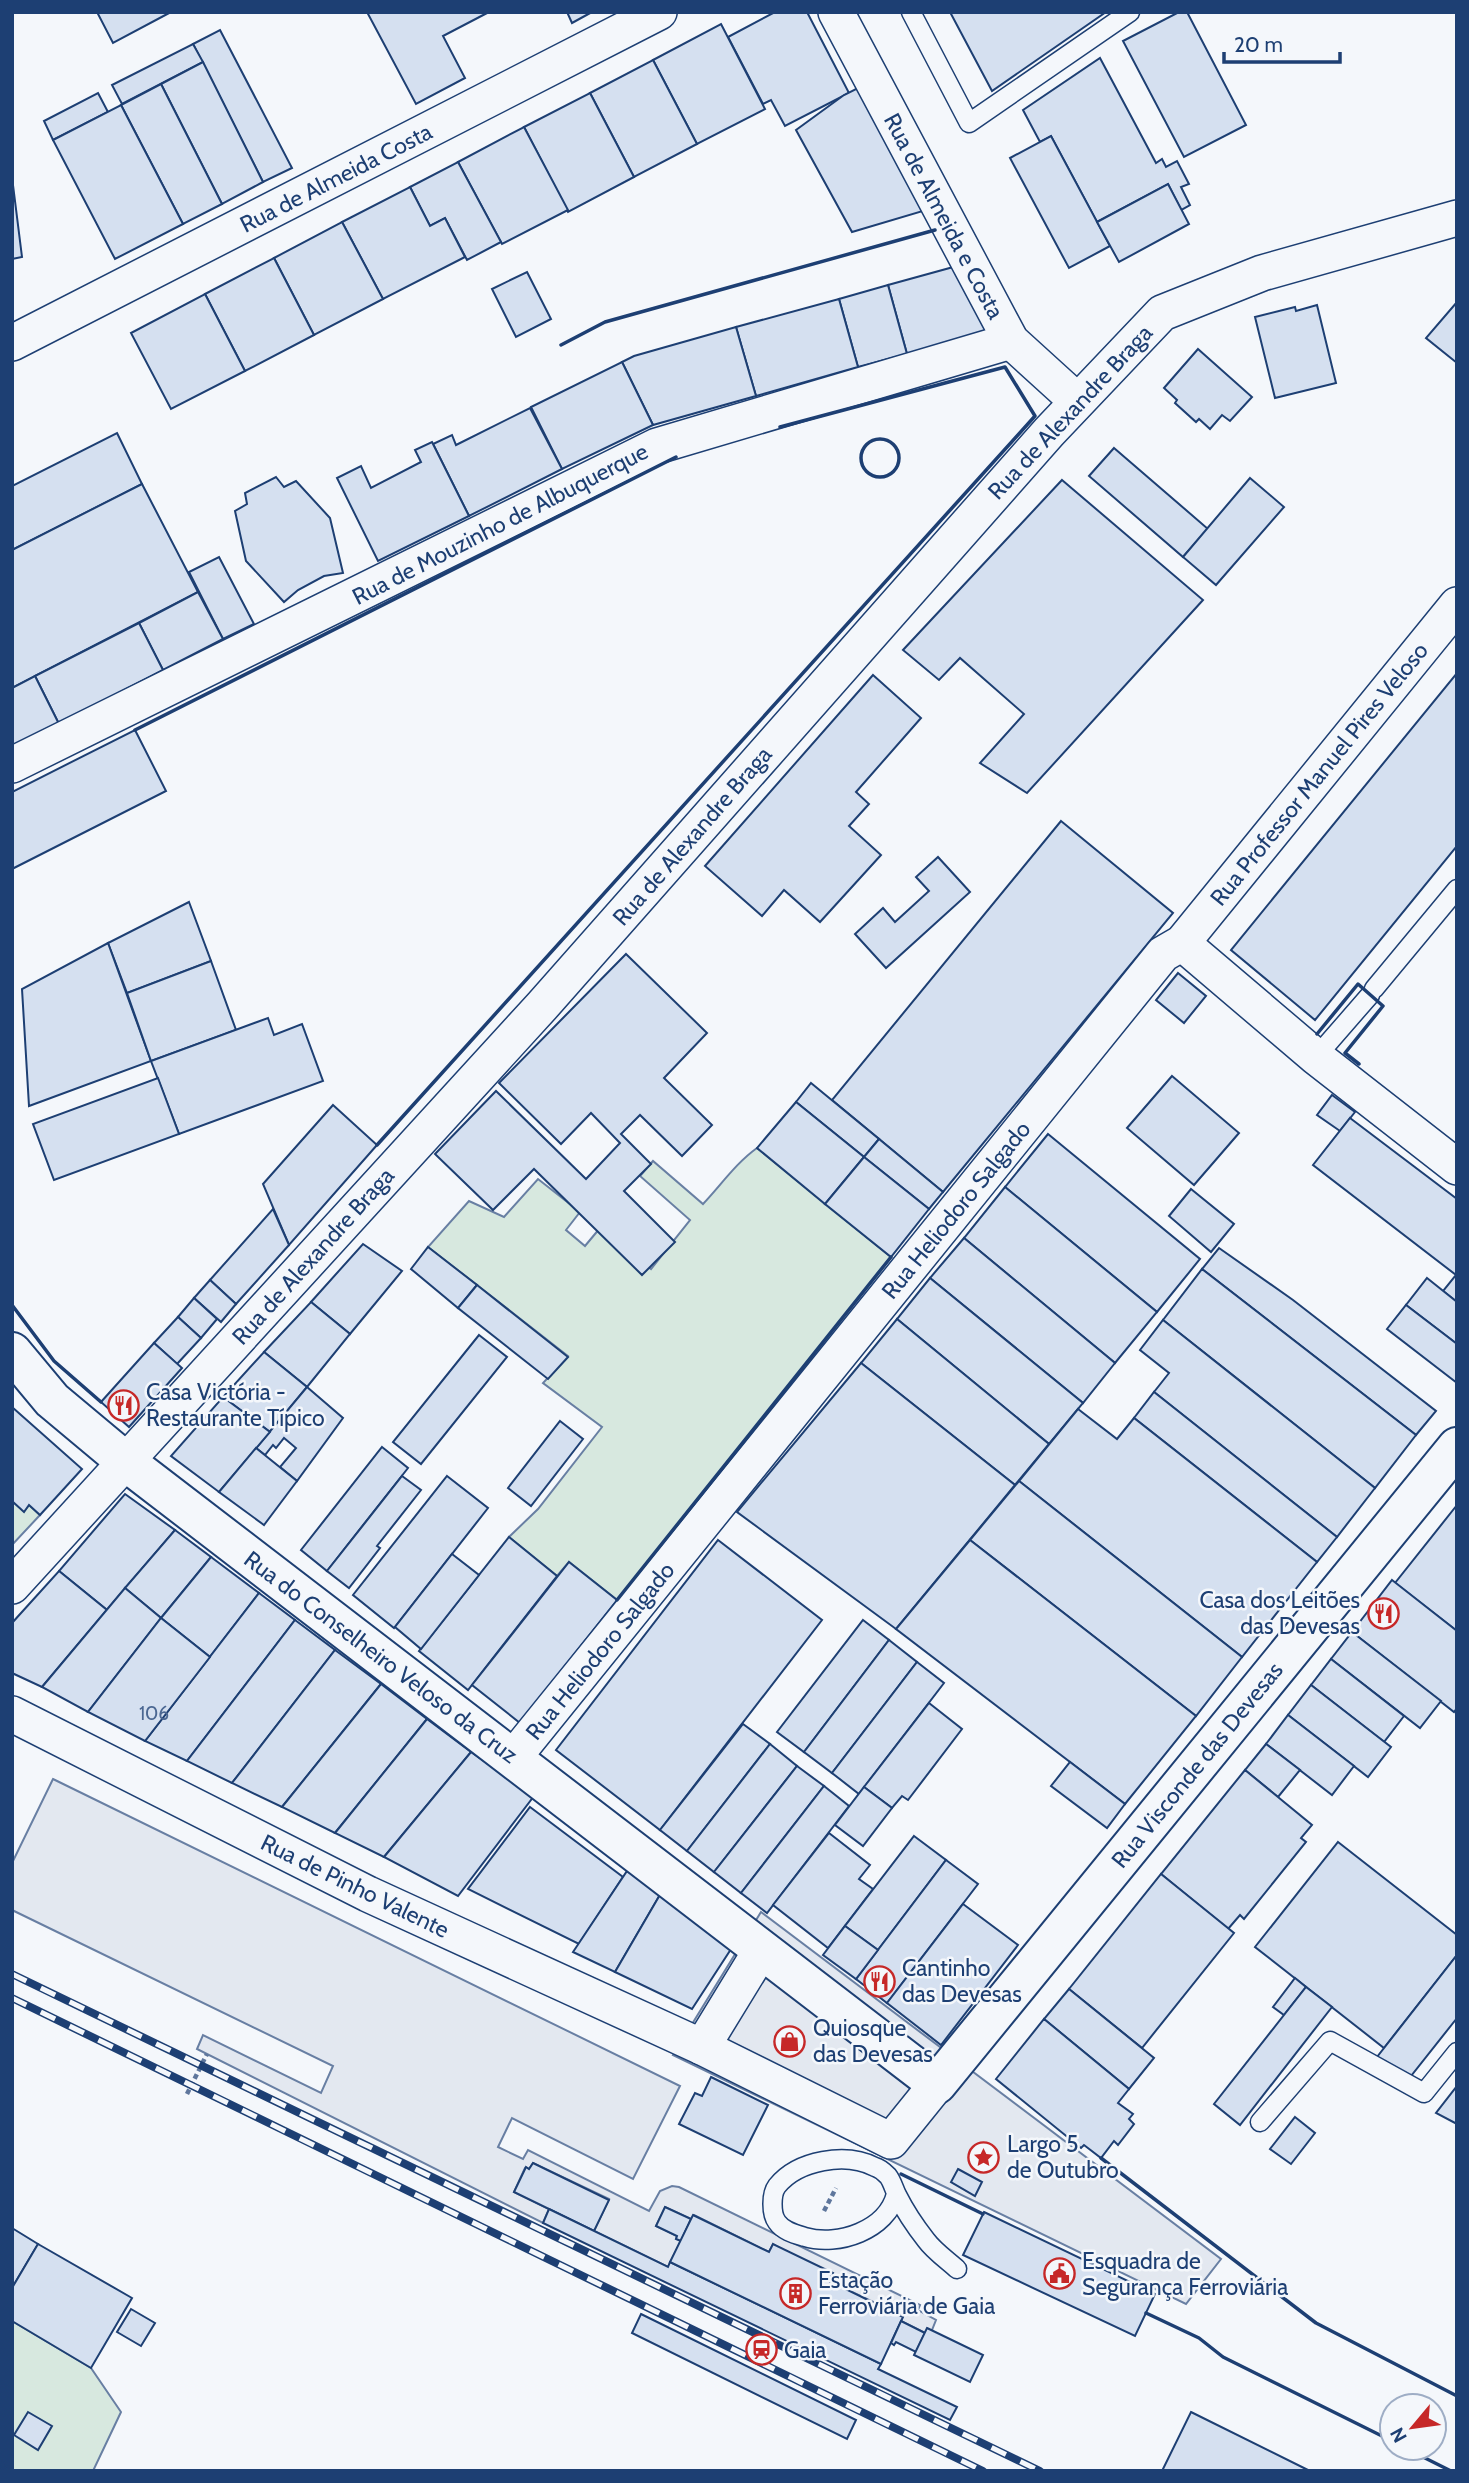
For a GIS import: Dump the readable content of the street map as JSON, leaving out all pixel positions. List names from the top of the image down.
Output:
{
  "streets": {
    "main road": ["Rua do Conselheiro Veloso da Cruz", "Rua Visconde das Devesas"],
    "street": [
      "Rua de Almeida Costa",
      "Rua de Almeida e Costa",
      "Rua de Alexandre Braga",
      "Rua de Mouzinho de Albuquerque",
      "Rua Professor Manuel Pires Veloso",
      "Rua Heliodoro Salgado",
      "Rua de Pinho Valente"
    ]
  },
  "crossings": [
    ["Rua de Almeida e Costa", "Rua de Alexandre Braga"],
    ["Rua de Almeida e Costa", "Rua de Mouzinho de Albuquerque"],
    ["Rua de Alexandre Braga", "Rua do Conselheiro Veloso da Cruz"],
    ["Rua Professor Manuel Pires Veloso", "Rua Heliodoro Salgado"],
    ["Rua Heliodoro Salgado", "Rua do Conselheiro Veloso da Cruz"]
  ],
  "places": {
    "restaurant": ["Casa Victória - Restaurante Típico", "Casa dos Leitões das Devesas", "Cantinho das Devesas"],
    "shop": ["Quiosque das Devesas"],
    "place": ["Largo 5 de Outubro"],
    "public building": ["Esquadra de Segurança Ferroviária"],
    "building": ["Estação Ferroviária de Gaia"],
    "station": ["Gaia"]
  },
  "house_numbers": ["106"],
  "scale_bar": "20 m",
  "north": "bottom left"
}
